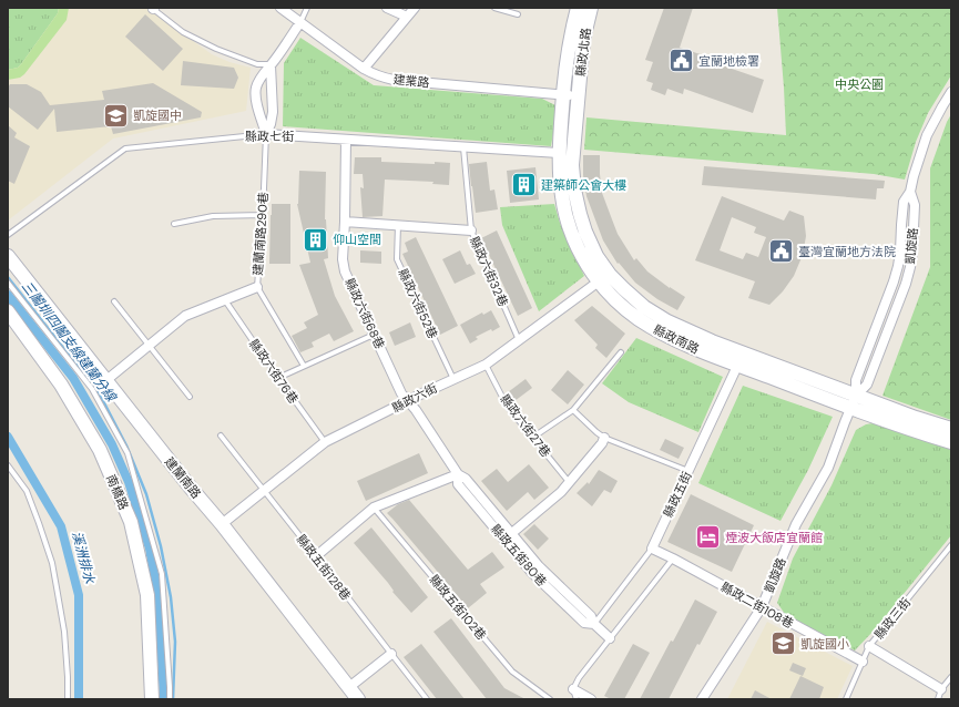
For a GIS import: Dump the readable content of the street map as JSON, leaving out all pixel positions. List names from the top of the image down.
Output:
{
  "streets": {
    "street": [
      "縣政北路",
      "建業路",
      "縣政七街",
      "建蘭南路290巷",
      "凱旋路",
      "縣政六街68巷",
      "縣政南路",
      "縣政六街",
      "建蘭南路",
      "南橋路",
      "縣政五街",
      "縣政五街80巷",
      "縣政二街108巷"
    ],
    "lane": [
      "縣政六街32巷",
      "縣政六街52巷",
      "縣政六街76巷",
      "縣政六街27巷",
      "縣政五街128巷",
      "縣政五街102巷",
      "縣政三街"
    ]
  },
  "crossings": [
    ["縣政北路", "建業路"],
    ["縣政北路", "縣政南路"],
    ["建業路", "縣政南路"],
    ["縣政七街", "建蘭南路290巷"],
    ["縣政七街", "縣政六街32巷"],
    ["縣政七街", "縣政六街68巷"],
    ["縣政七街", "縣政南路"],
    ["建蘭南路290巷", "縣政六街76巷"],
    ["建蘭南路290巷", "建蘭南路"],
    ["凱旋路", "縣政南路"],
    ["凱旋路", "縣政二街108巷"],
    ["縣政六街32巷", "縣政六街"],
    ["縣政六街52巷", "縣政六街"],
    ["縣政六街68巷", "縣政六街"],
    ["縣政六街68巷", "縣政五街80巷"],
    ["縣政南路", "縣政六街"],
    ["縣政南路", "縣政五街"],
    ["縣政六街76巷", "縣政六街"],
    ["縣政六街", "縣政六街27巷"],
    ["縣政六街", "建蘭南路"],
    ["縣政六街", "縣政五街80巷"],
    ["縣政六街", "縣政五街128巷"],
    ["縣政五街", "縣政五街80巷"],
    ["縣政五街", "縣政二街108巷"],
    ["縣政二街108巷", "縣政三街"]
  ],
  "water": ["三鬮圳四鬮支線建蘭分線", "溪洲排水"],
  "parks": ["中央公園"],
  "places": {
    "public building": ["宜蘭地檢署", "臺灣宜蘭地方法院"],
    "school or university": ["凱旋國中", "凱旋國小"],
    "building": ["建築師公會大樓", "仰山空間"],
    "hotel": ["煙波大飯店宜蘭館"]
  }
}
